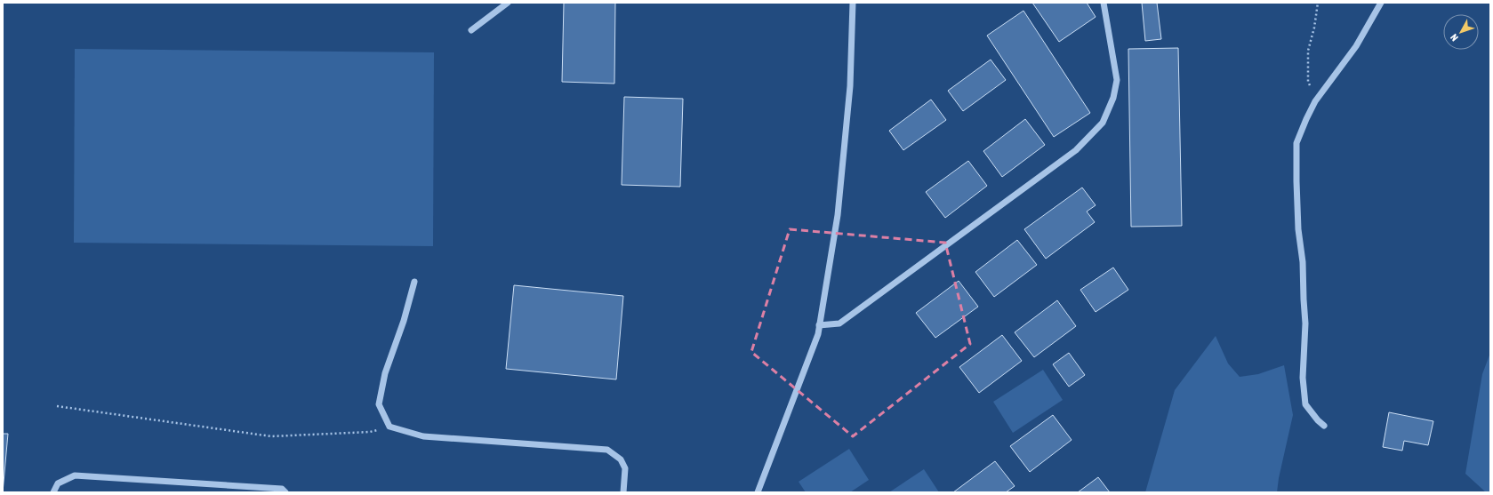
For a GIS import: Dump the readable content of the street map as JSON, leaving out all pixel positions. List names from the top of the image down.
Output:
{
  "north": "bottom left"
}
